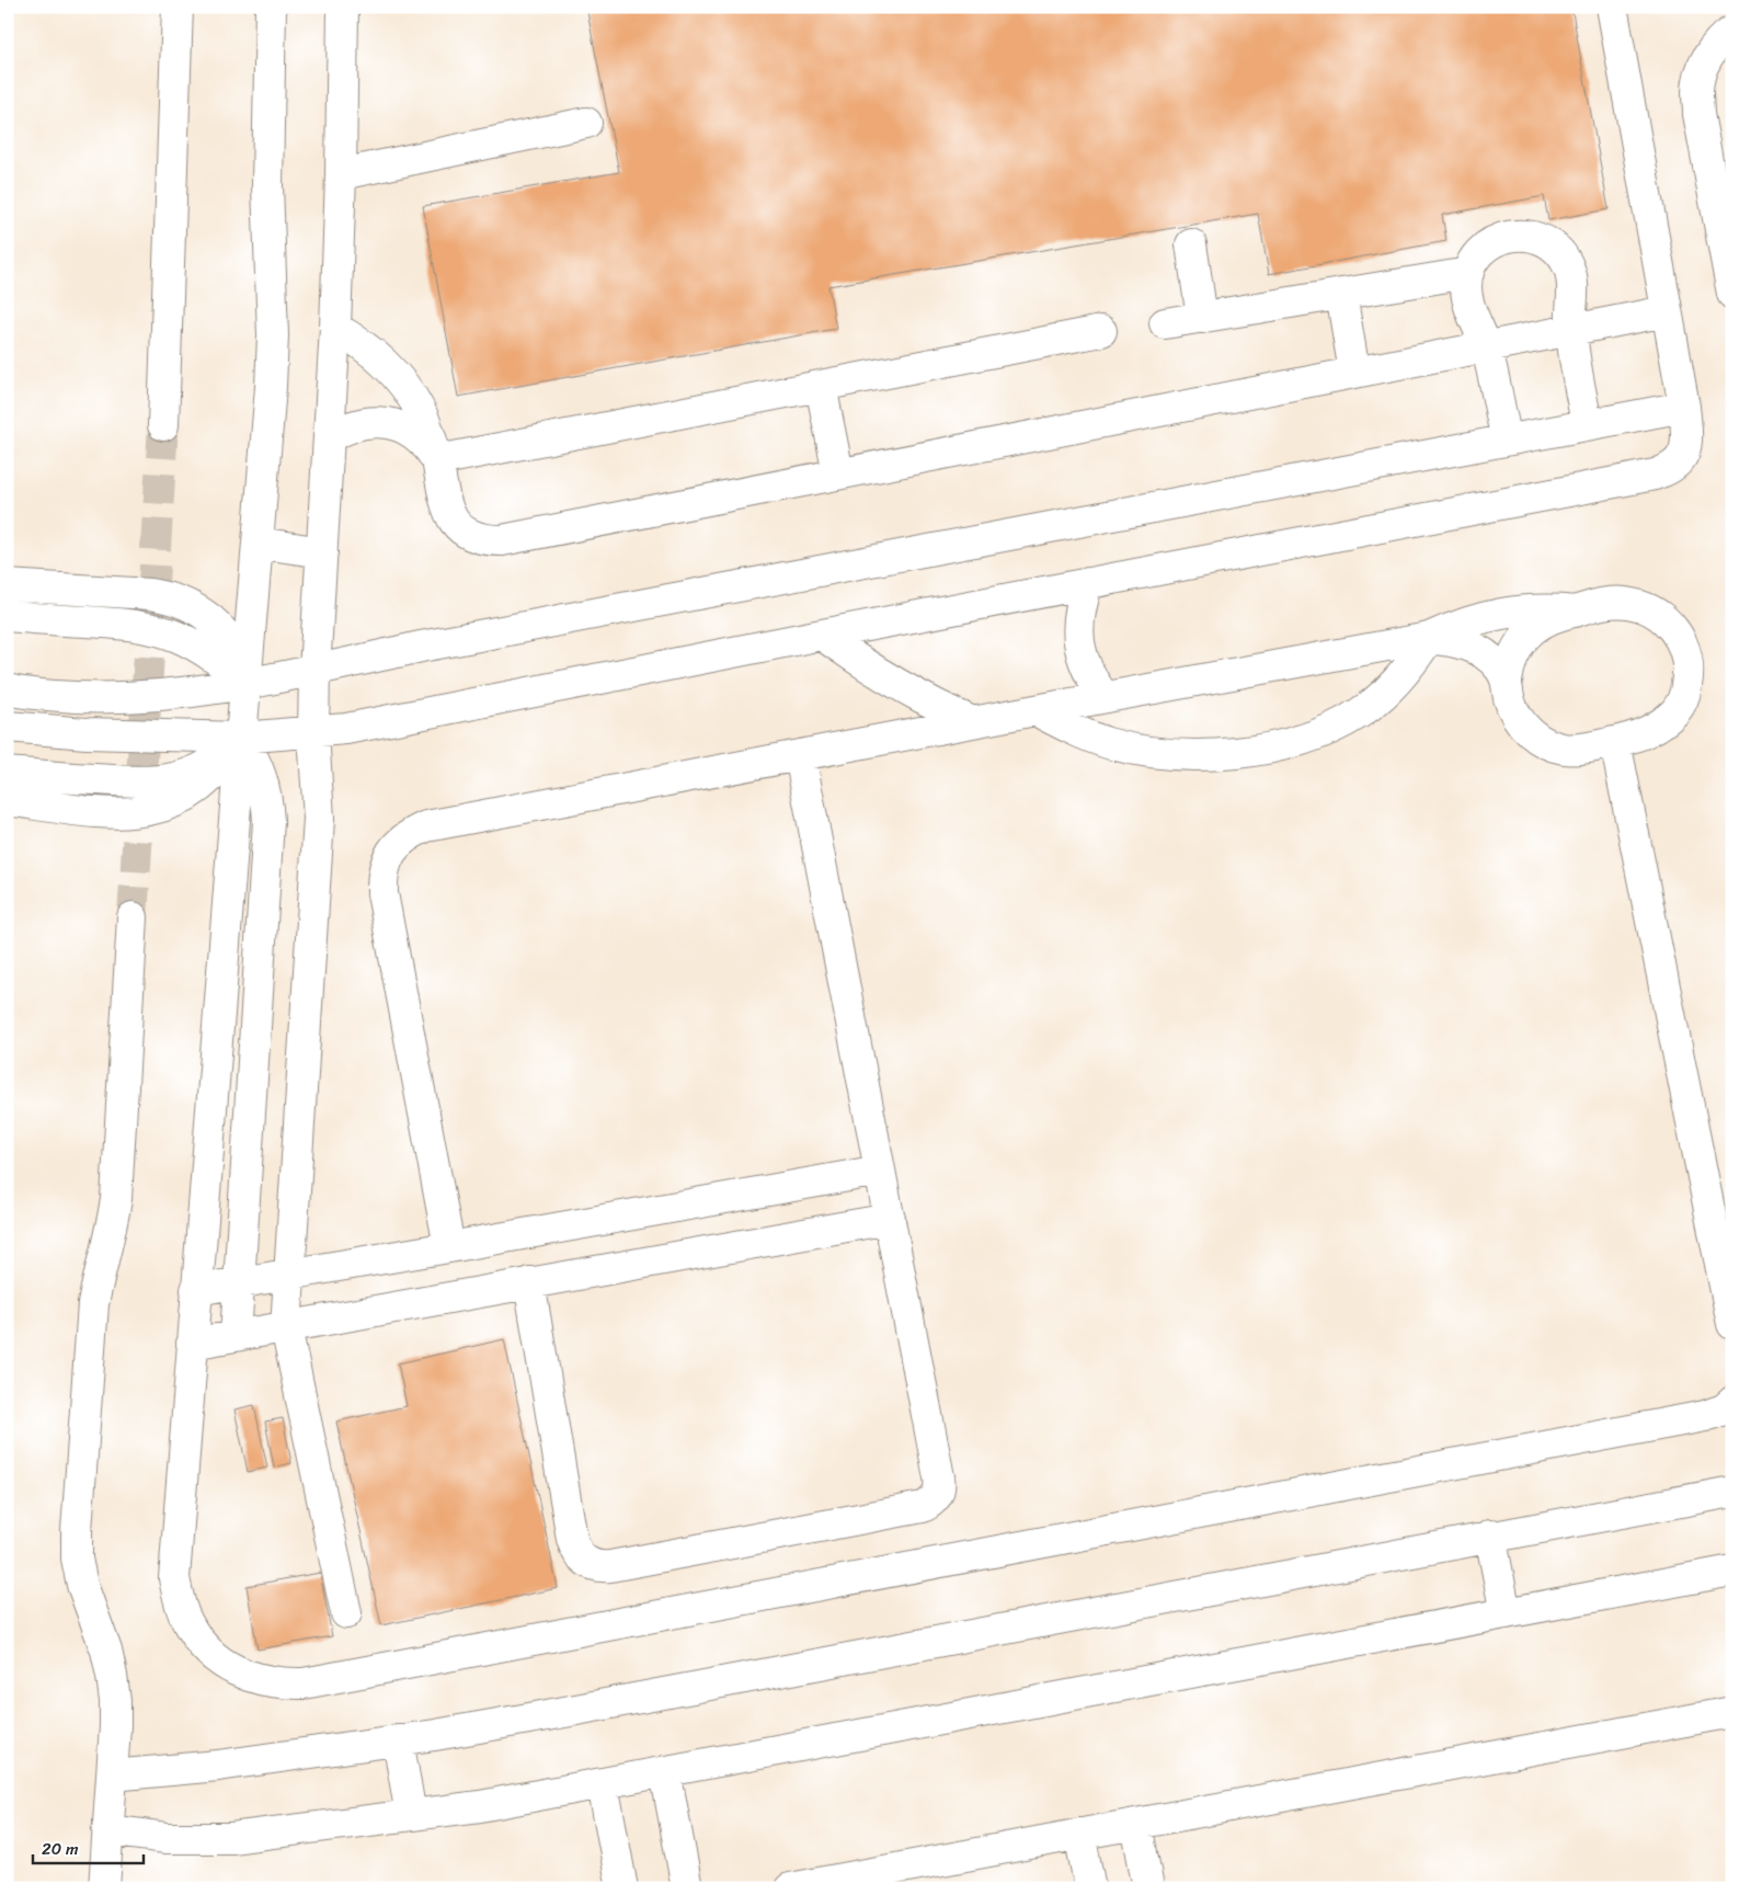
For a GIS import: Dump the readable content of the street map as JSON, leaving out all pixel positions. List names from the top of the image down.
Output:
{
  "scale_bar": "20 m"
}
